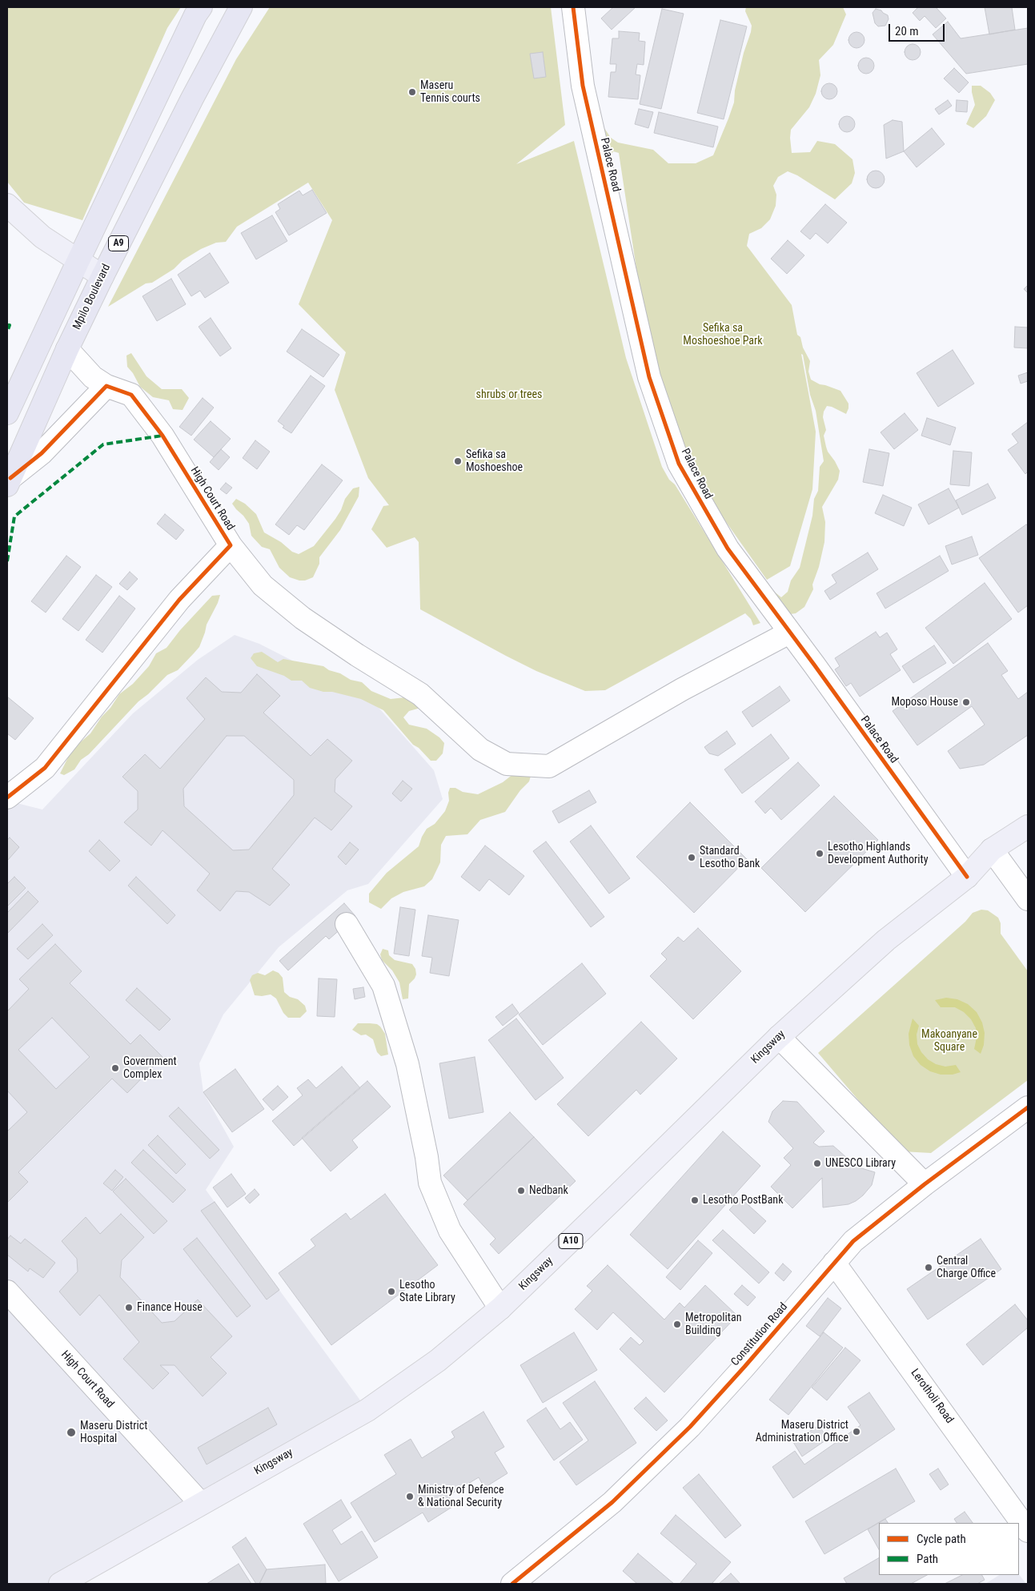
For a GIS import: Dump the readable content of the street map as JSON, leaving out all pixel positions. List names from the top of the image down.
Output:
{
  "streets": {
    "highway": ["A9", "Mpilo Boulevard"],
    "main road": ["Kingsway", "A10"],
    "street": [
      "Palace Road",
      "High Court Road",
      "Constitution Road",
      "Lerotholi Road"
    ]
  },
  "crossings": [
    ["Palace Road", "Kingsway"],
    ["Mpilo Boulevard", "High Court Road"],
    ["High Court Road", "Kingsway"],
    ["Constitution Road", "Lerotholi Road"]
  ],
  "parks": ["Sefika sa Moshoeshoe Park", "shrubs or trees", "Makoanyane Square"],
  "places": [
    "Maseru Tennis courts",
    "Sefika sa Moshoeshoe",
    "Moposo House",
    "Lesotho Highlands Development Authority",
    "Standard Lesotho Bank",
    "Government Complex",
    "UNESCO Library",
    "Nedbank",
    "Lesotho PostBank",
    "Central Charge Office",
    "Lesotho State Library",
    "Finance House",
    "Metropolitan Building",
    "Maseru District Administration Office",
    "Maseru District Hospital",
    "Ministry of Defence & National Security"
  ],
  "legend": ["Cycle path", "Path"],
  "scale_bar": "20 m"
}
